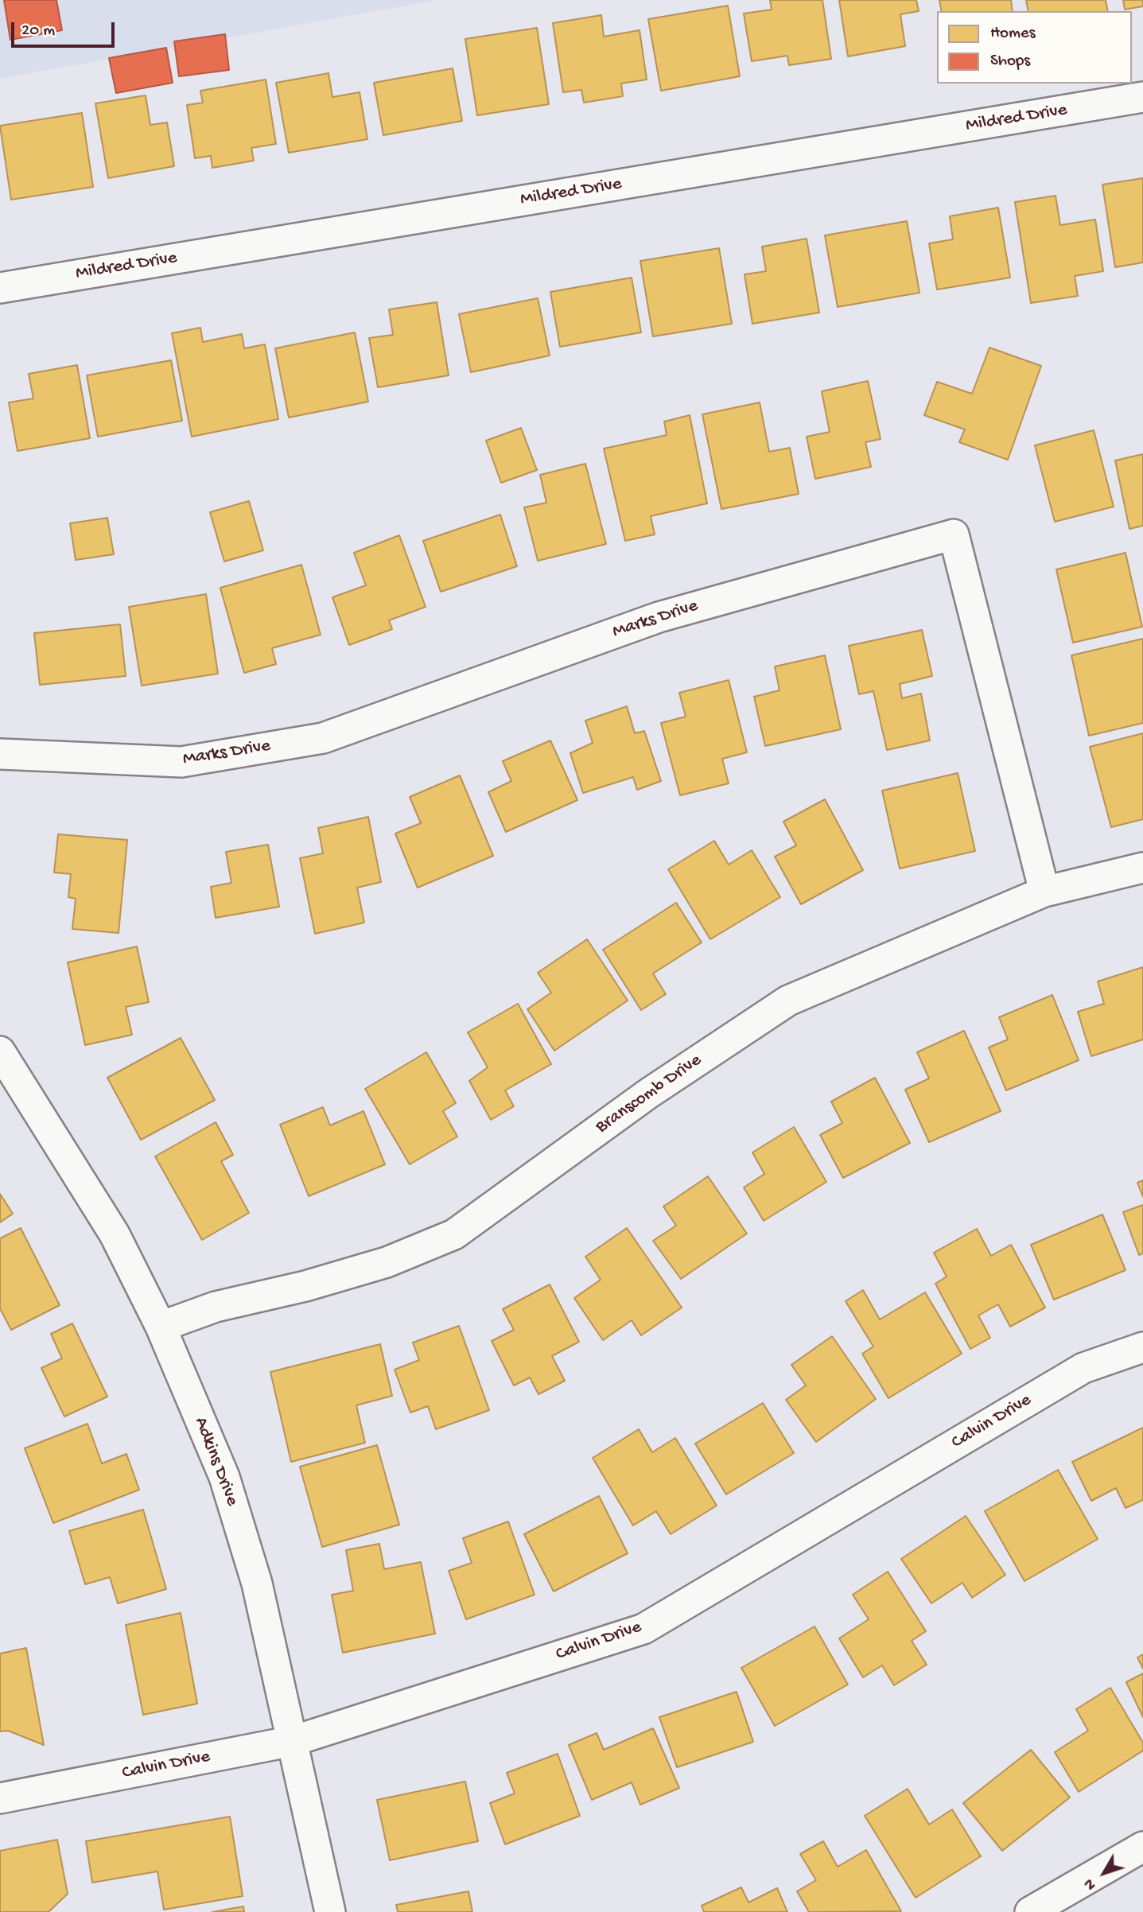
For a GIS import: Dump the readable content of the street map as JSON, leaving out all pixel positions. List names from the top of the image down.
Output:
{
  "streets": {
    "street": [
      "Mildred Drive",
      "Marks Drive",
      "Branscomb Drive",
      "Calvin Drive",
      "Adkins Drive"
    ]
  },
  "crossings": [
    ["Marks Drive", "Branscomb Drive"],
    ["Branscomb Drive", "Adkins Drive"],
    ["Calvin Drive", "Adkins Drive"]
  ],
  "legend": ["Homes", "Shops"],
  "scale_bar": "20 m",
  "north": "bottom left"
}
